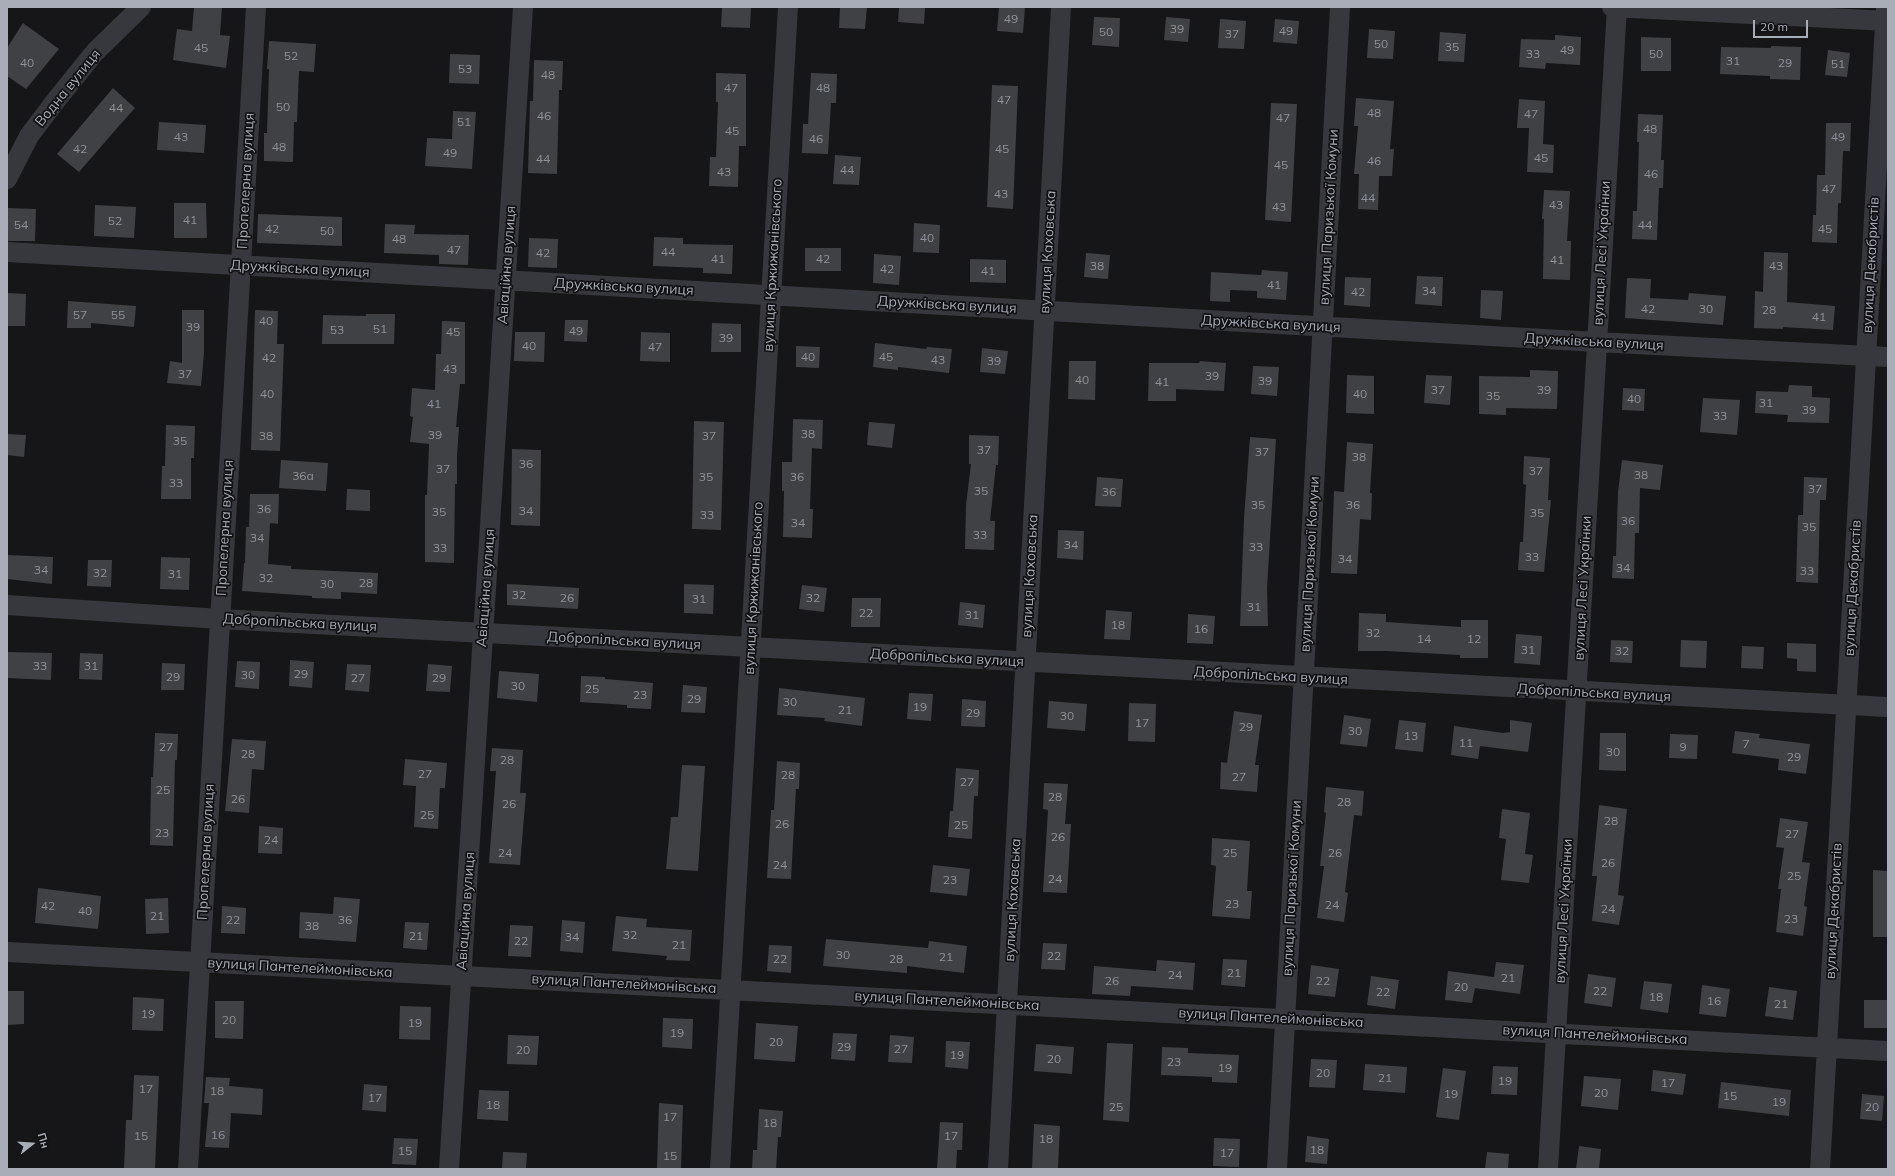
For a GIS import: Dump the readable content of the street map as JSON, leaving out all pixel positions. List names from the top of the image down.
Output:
{
  "streets": {
    "street": [
      "Водна вулиця",
      "Пропелерна вулиця",
      "вулиця Паризької Комуни",
      "вулиця Каховська",
      "вулиця Лесі Українки",
      "Авіаційна вулиця",
      "вулиця Кржижанівського",
      "вулиця Декабристів",
      "Дружківська вулиця",
      "Добропільська вулиця",
      "вулиця Пантелеймонівська"
    ]
  },
  "crossings": [
    ["Пропелерна вулиця", "Дружківська вулиця"],
    ["Пропелерна вулиця", "Добропільська вулиця"],
    ["Пропелерна вулиця", "вулиця Пантелеймонівська"],
    ["вулиця Паризької Комуни", "Дружківська вулиця"],
    ["вулиця Паризької Комуни", "Добропільська вулиця"],
    ["вулиця Паризької Комуни", "вулиця Пантелеймонівська"],
    ["вулиця Каховська", "Дружківська вулиця"],
    ["вулиця Каховська", "Добропільська вулиця"],
    ["вулиця Каховська", "вулиця Пантелеймонівська"],
    ["вулиця Лесі Українки", "Дружківська вулиця"],
    ["вулиця Лесі Українки", "Добропільська вулиця"],
    ["вулиця Лесі Українки", "вулиця Пантелеймонівська"],
    ["Авіаційна вулиця", "Дружківська вулиця"],
    ["Авіаційна вулиця", "Добропільська вулиця"],
    ["Авіаційна вулиця", "вулиця Пантелеймонівська"],
    ["вулиця Кржижанівського", "Дружківська вулиця"],
    ["вулиця Кржижанівського", "Добропільська вулиця"],
    ["вулиця Кржижанівського", "вулиця Пантелеймонівська"],
    ["вулиця Декабристів", "Дружківська вулиця"],
    ["вулиця Декабристів", "Добропільська вулиця"],
    ["вулиця Декабристів", "вулиця Пантелеймонівська"]
  ],
  "house_numbers": [
    "49",
    "39",
    "49",
    "50",
    "37",
    "50",
    "35",
    "45",
    "49",
    "33",
    "50",
    "52",
    "31",
    "40",
    "29",
    "51",
    "53",
    "48",
    "47",
    "48",
    "47",
    "50",
    "44",
    "48",
    "47",
    "46",
    "47",
    "51",
    "48",
    "45",
    "43",
    "49",
    "46",
    "48",
    "42",
    "45",
    "49",
    "45",
    "44",
    "46",
    "45",
    "44",
    "43",
    "46",
    "47",
    "43",
    "44",
    "43",
    "43",
    "41",
    "52",
    "54",
    "44",
    "42",
    "45",
    "50",
    "40",
    "48",
    "47",
    "44",
    "42",
    "41",
    "42",
    "41",
    "38",
    "43",
    "42",
    "41",
    "41",
    "34",
    "42",
    "42",
    "30",
    "28",
    "57",
    "55",
    "41",
    "40",
    "39",
    "51",
    "53",
    "49",
    "45",
    "39",
    "40",
    "47",
    "40",
    "45",
    "42",
    "43",
    "39",
    "43",
    "37",
    "39",
    "40",
    "39",
    "41",
    "37",
    "39",
    "40",
    "40",
    "35",
    "40",
    "31",
    "41",
    "39",
    "33",
    "38",
    "39",
    "38",
    "37",
    "35",
    "37",
    "37",
    "38",
    "36",
    "37",
    "37",
    "38",
    "36а",
    "35",
    "36",
    "33",
    "37",
    "35",
    "36",
    "35",
    "36",
    "36",
    "34",
    "35",
    "35",
    "33",
    "36",
    "34",
    "35",
    "33",
    "34",
    "34",
    "33",
    "33",
    "33",
    "34",
    "34",
    "34",
    "33",
    "32",
    "31",
    "32",
    "28",
    "30",
    "32",
    "26",
    "32",
    "31",
    "31",
    "22",
    "31",
    "18",
    "16",
    "32",
    "14",
    "12",
    "31",
    "32",
    "33",
    "31",
    "29",
    "30",
    "29",
    "27",
    "29",
    "30",
    "25",
    "23",
    "29",
    "30",
    "19",
    "21",
    "29",
    "30",
    "17",
    "29",
    "30",
    "13",
    "11",
    "7",
    "27",
    "9",
    "30",
    "28",
    "29",
    "28",
    "27",
    "28",
    "27",
    "27",
    "25",
    "28",
    "26",
    "28",
    "26",
    "25",
    "28",
    "26",
    "25",
    "23",
    "27",
    "26",
    "24",
    "24",
    "25",
    "26",
    "26",
    "24",
    "25",
    "24",
    "23",
    "23",
    "24",
    "42",
    "24",
    "40",
    "21",
    "23",
    "22",
    "36",
    "38",
    "32",
    "21",
    "34",
    "22",
    "21",
    "30",
    "22",
    "21",
    "22",
    "28",
    "21",
    "24",
    "21",
    "26",
    "22",
    "20",
    "22",
    "22",
    "18",
    "16",
    "21",
    "19",
    "20",
    "19",
    "19",
    "20",
    "29",
    "27",
    "20",
    "19",
    "20",
    "23",
    "19",
    "20",
    "21",
    "19",
    "17",
    "17",
    "18",
    "20",
    "19",
    "15",
    "17",
    "19",
    "18",
    "25",
    "20",
    "17",
    "18",
    "16",
    "15",
    "17",
    "18",
    "18",
    "15",
    "17",
    "15"
  ],
  "scale_bar": "20 m",
  "north": "right"
}
